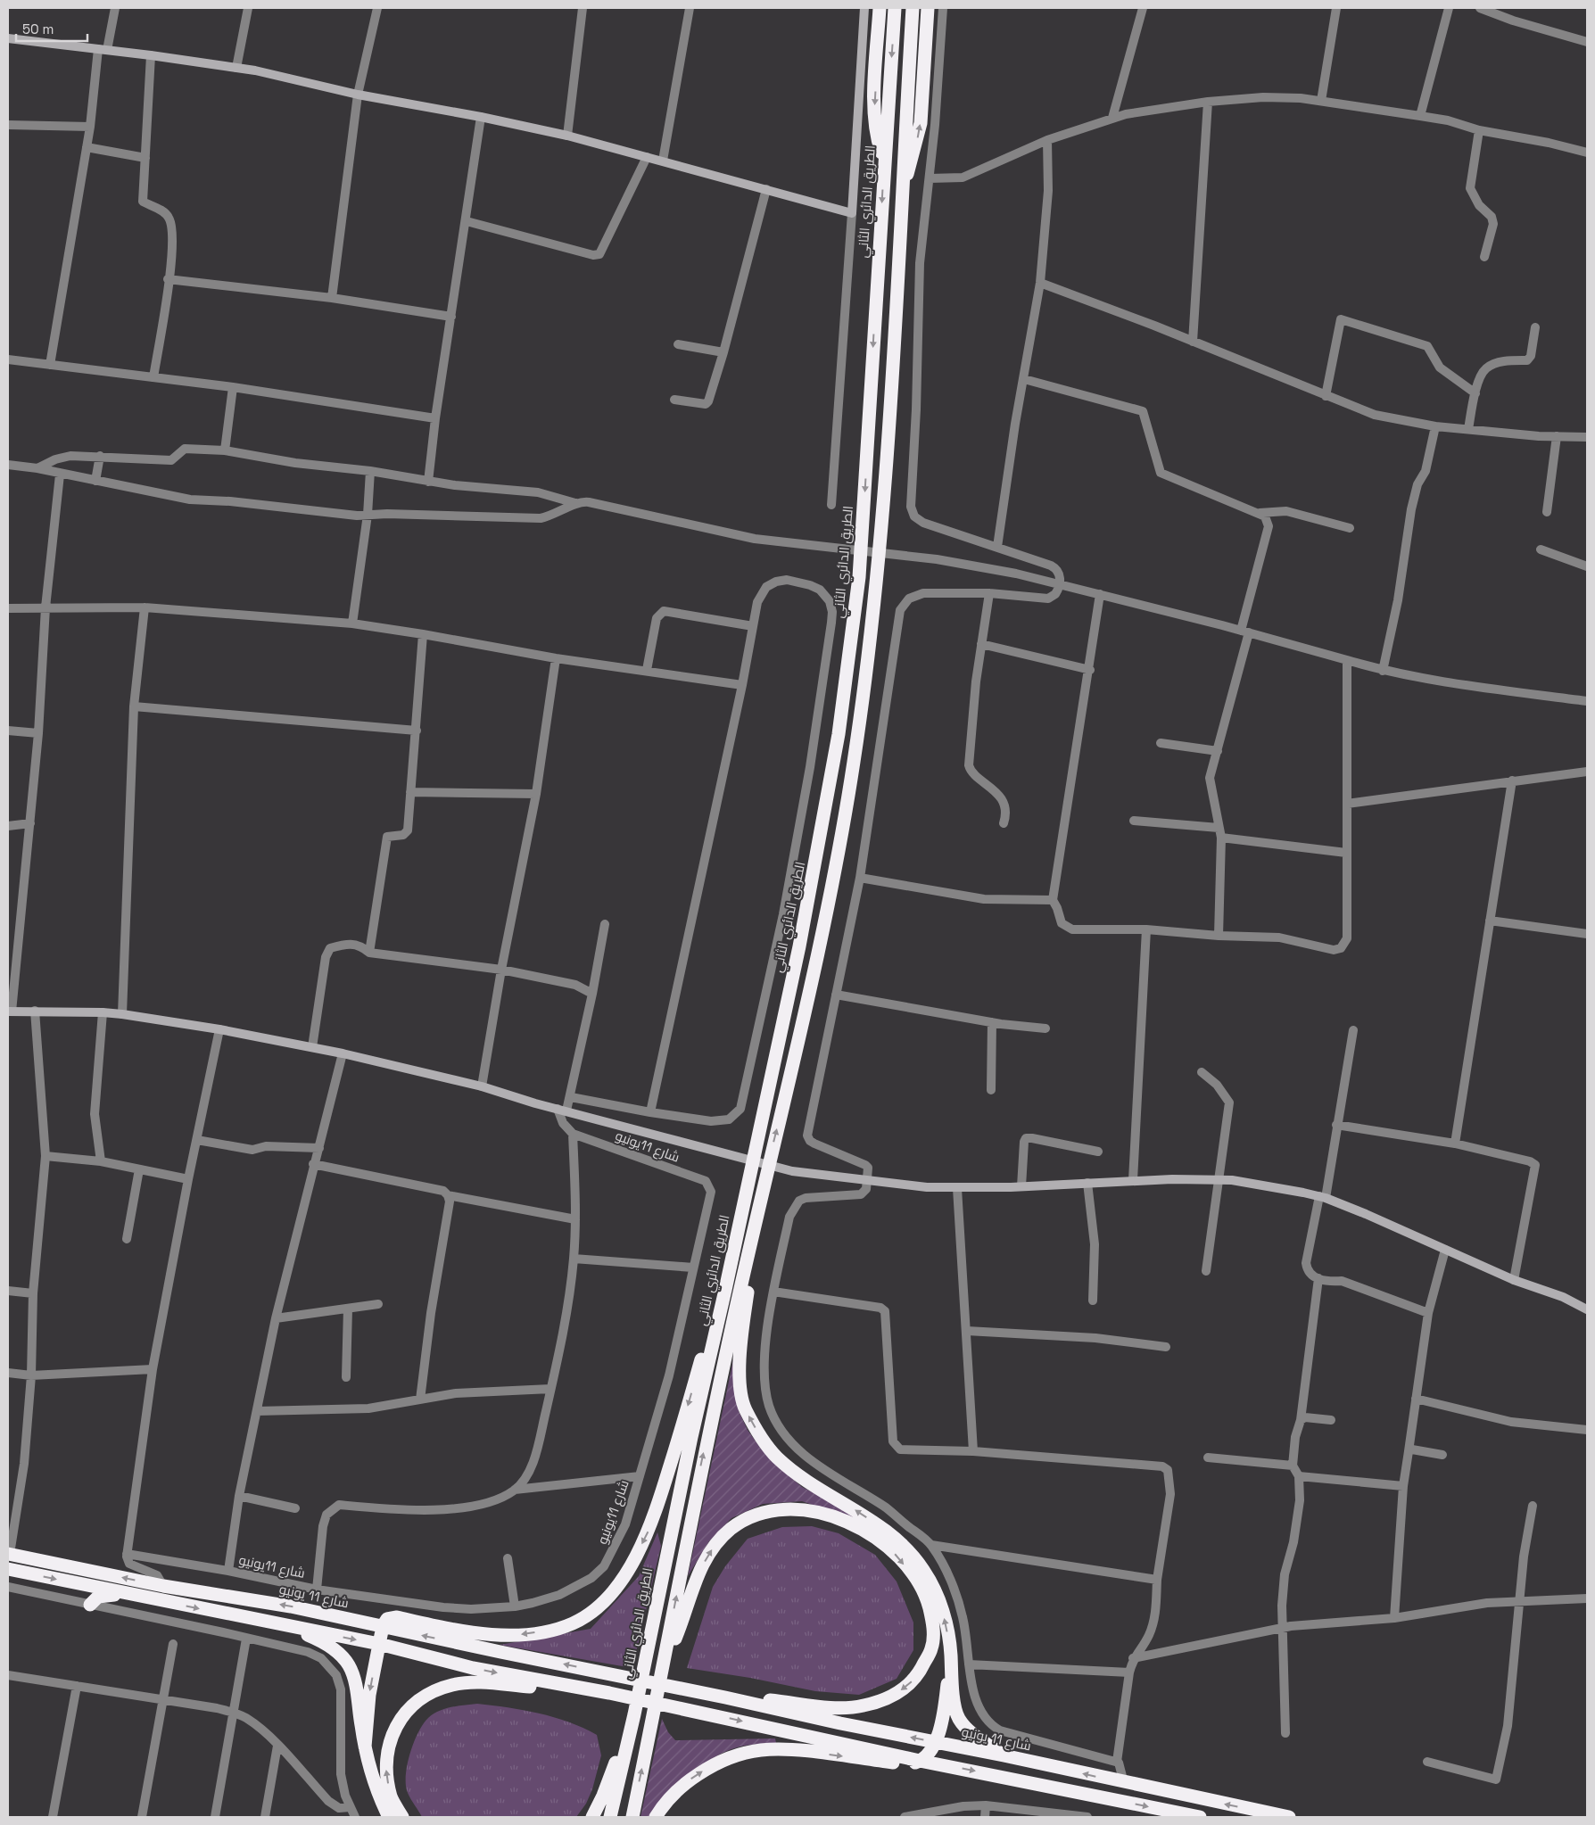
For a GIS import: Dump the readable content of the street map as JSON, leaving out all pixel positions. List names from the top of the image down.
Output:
{
  "streets": {
    "highway": ["الطريق الدائري الثاني", "شارع 11 يونيو"],
    "street": ["شارع 11يونيو"]
  },
  "scale_bar": "50 m"
}
